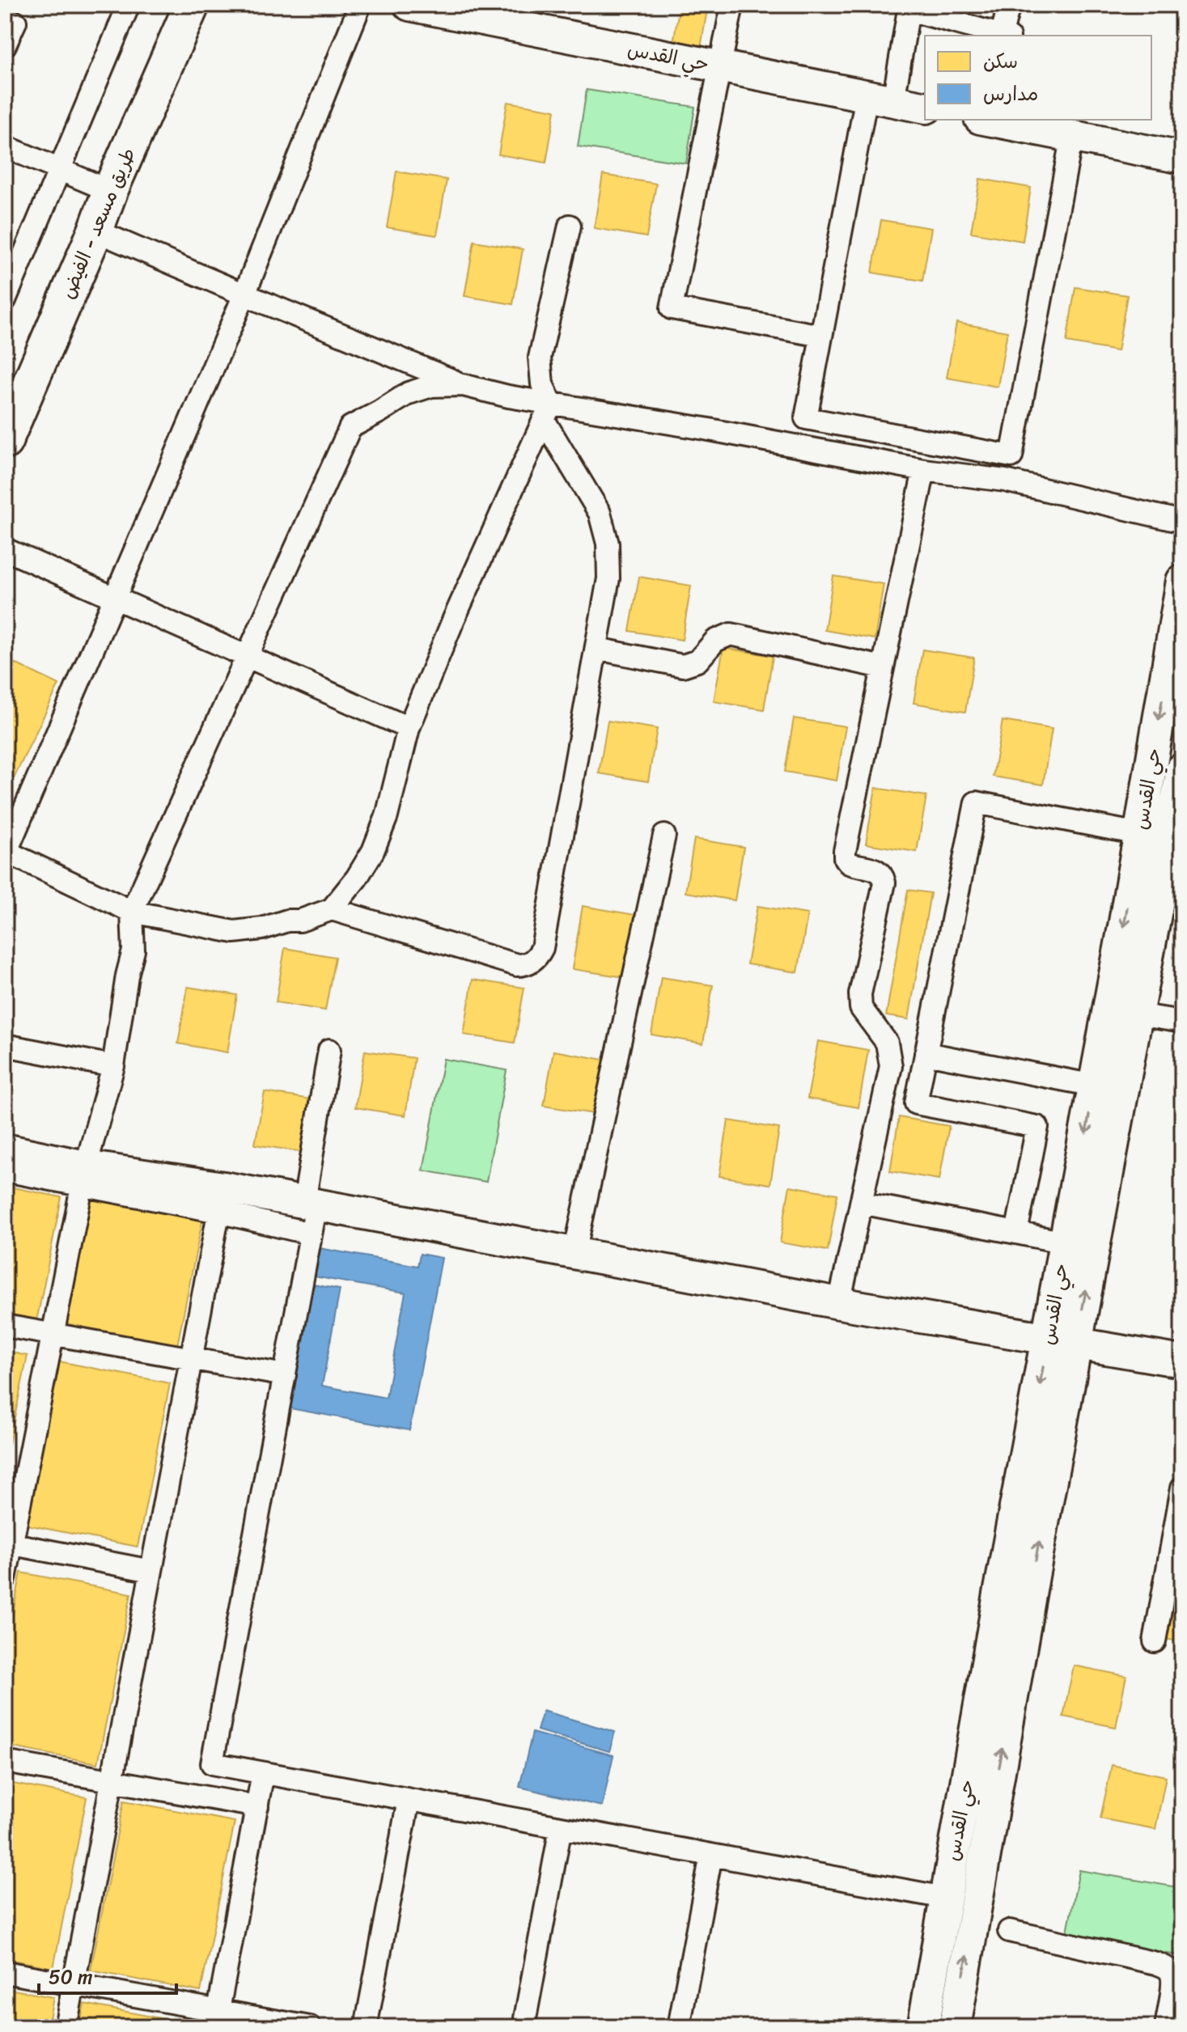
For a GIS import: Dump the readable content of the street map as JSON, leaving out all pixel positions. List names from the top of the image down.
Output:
{
  "streets": {
    "main road": ["طريق مسعد - الفيض"],
    "street": ["حي القدس"]
  },
  "legend": ["سكن", "مدارس"],
  "scale_bar": "50 m"
}
